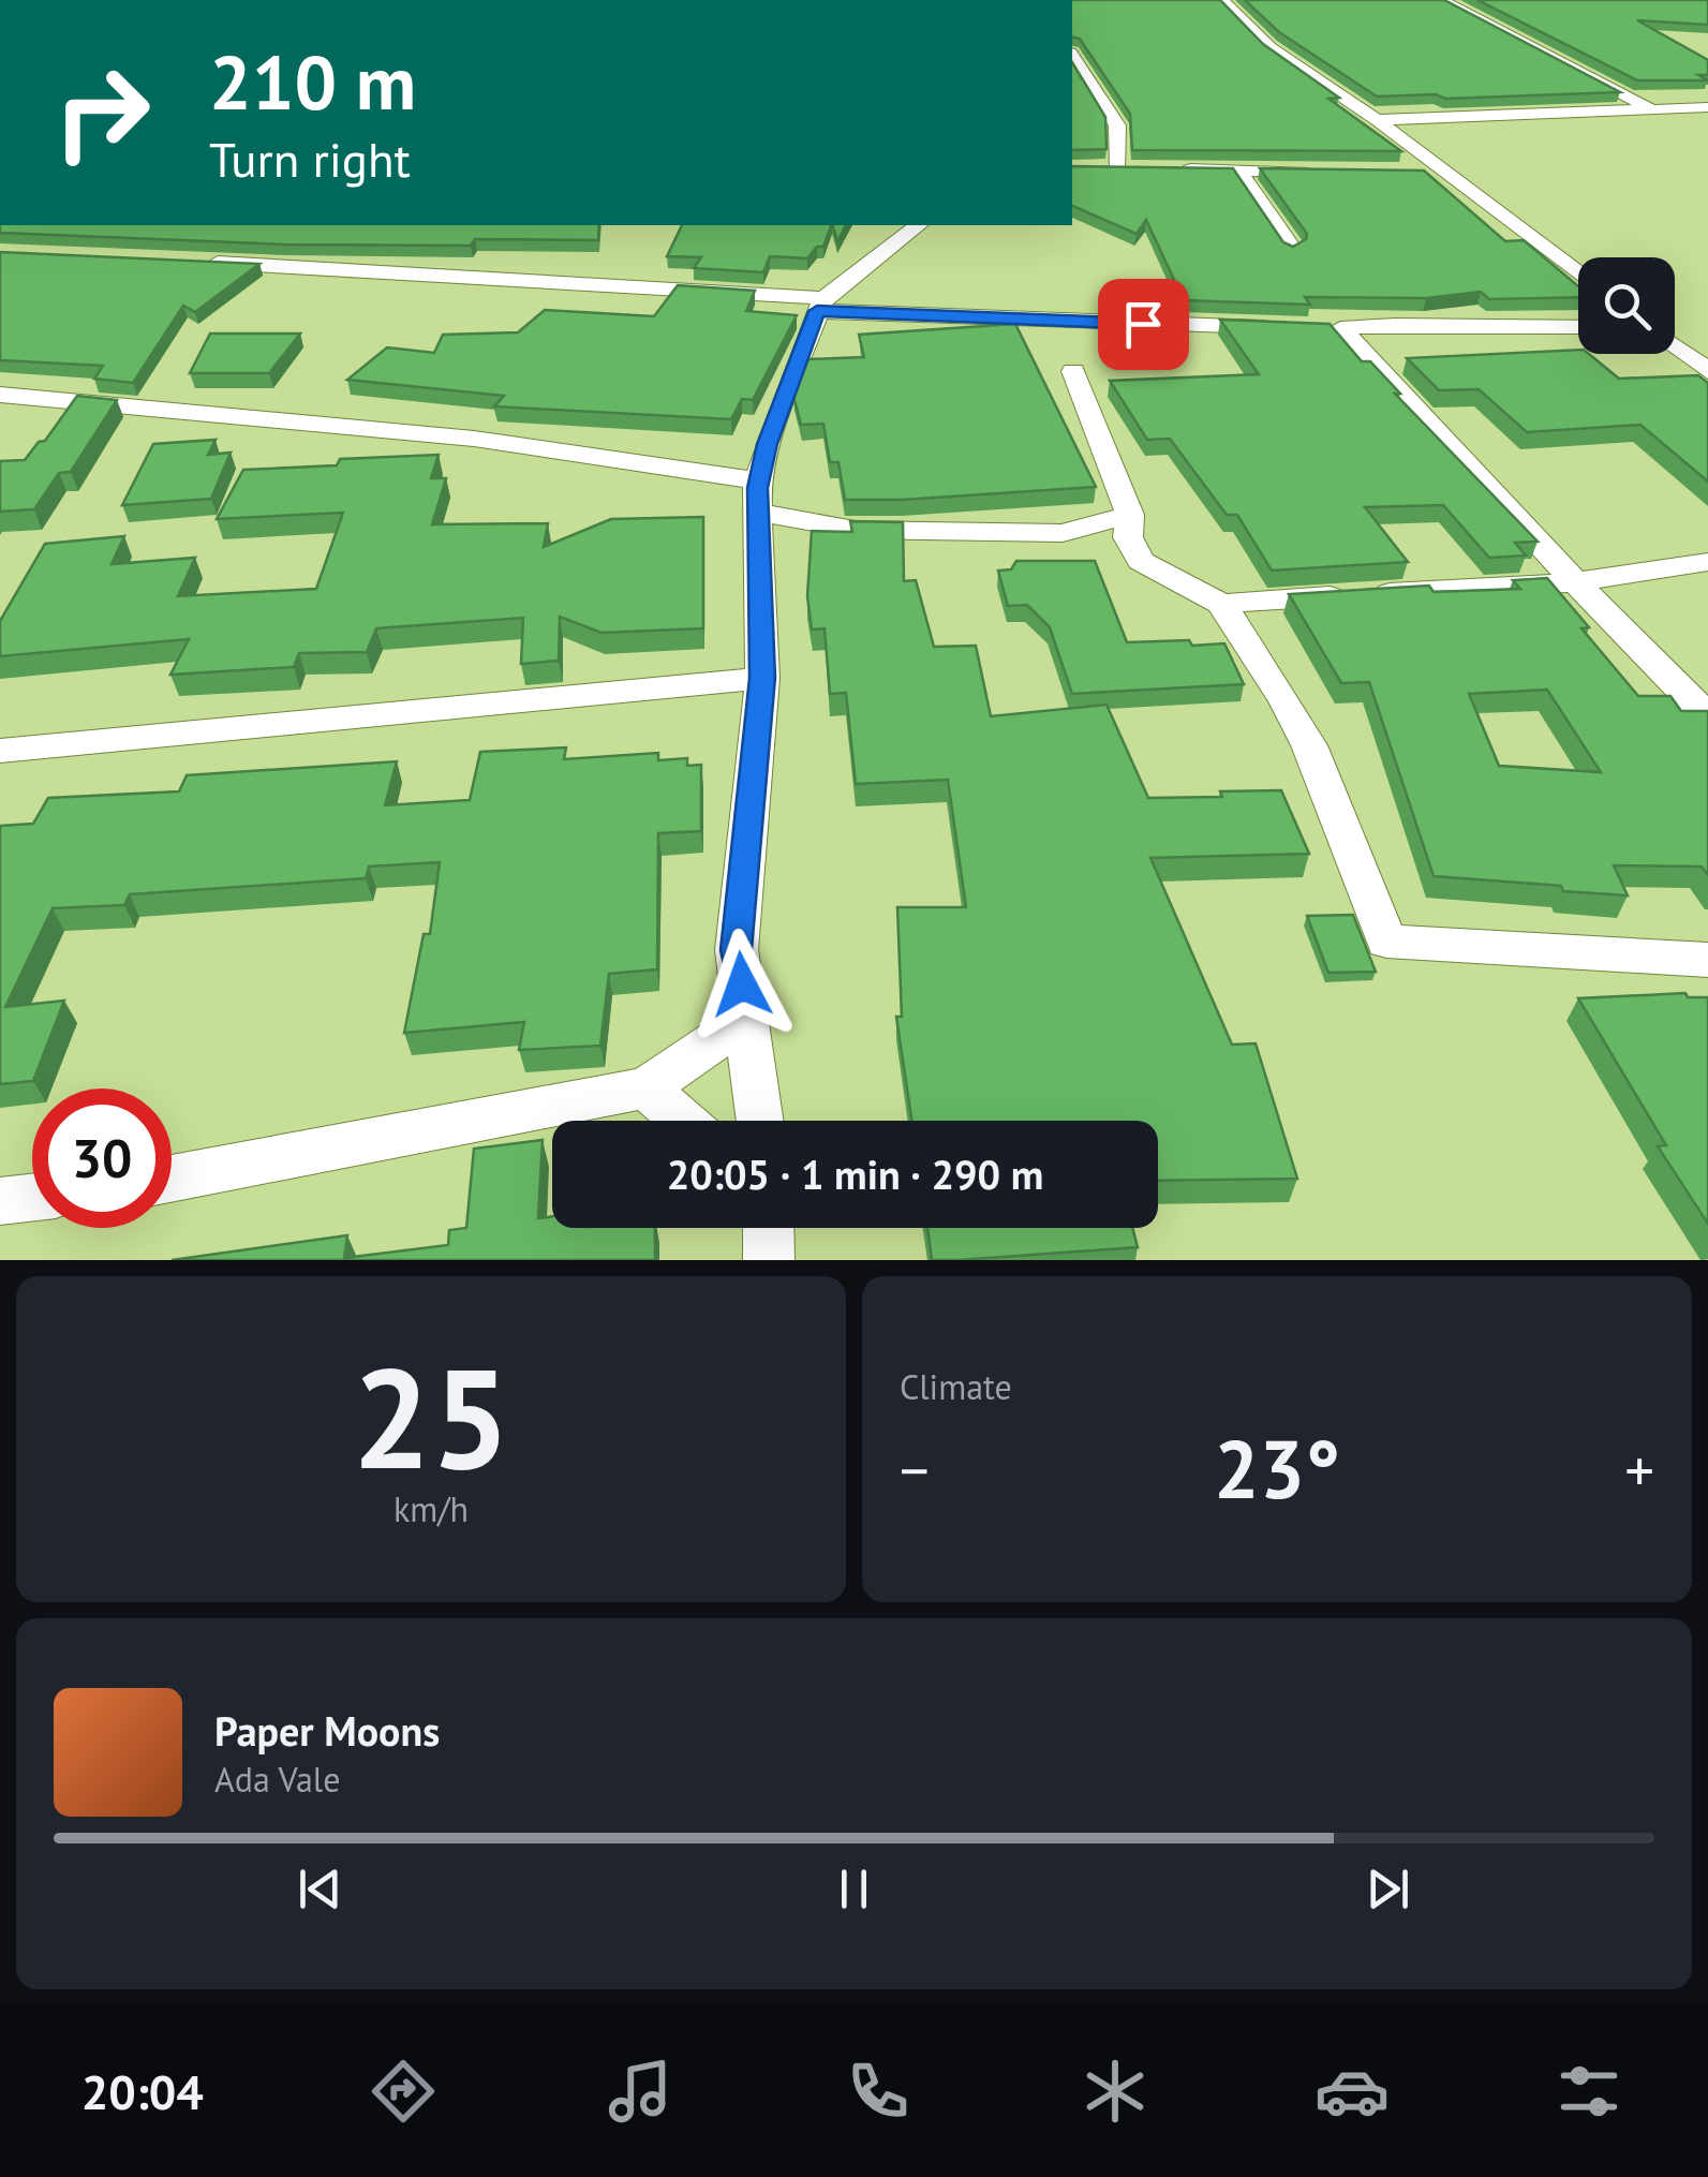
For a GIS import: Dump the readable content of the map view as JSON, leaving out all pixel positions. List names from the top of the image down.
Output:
{
  "page": {
    "turn": ["210 m", "Turn right"],
    "limit": "30",
    "trip": "20:05 · 1 min · 290 m",
    "tile": [
      ["25", "km/h"],
      "Climate"
    ],
    "heat": ["−", "23°", "+"],
    "song": ["Paper Moons", "Ada Vale"],
    "tabs": "20:04"
  }
}
